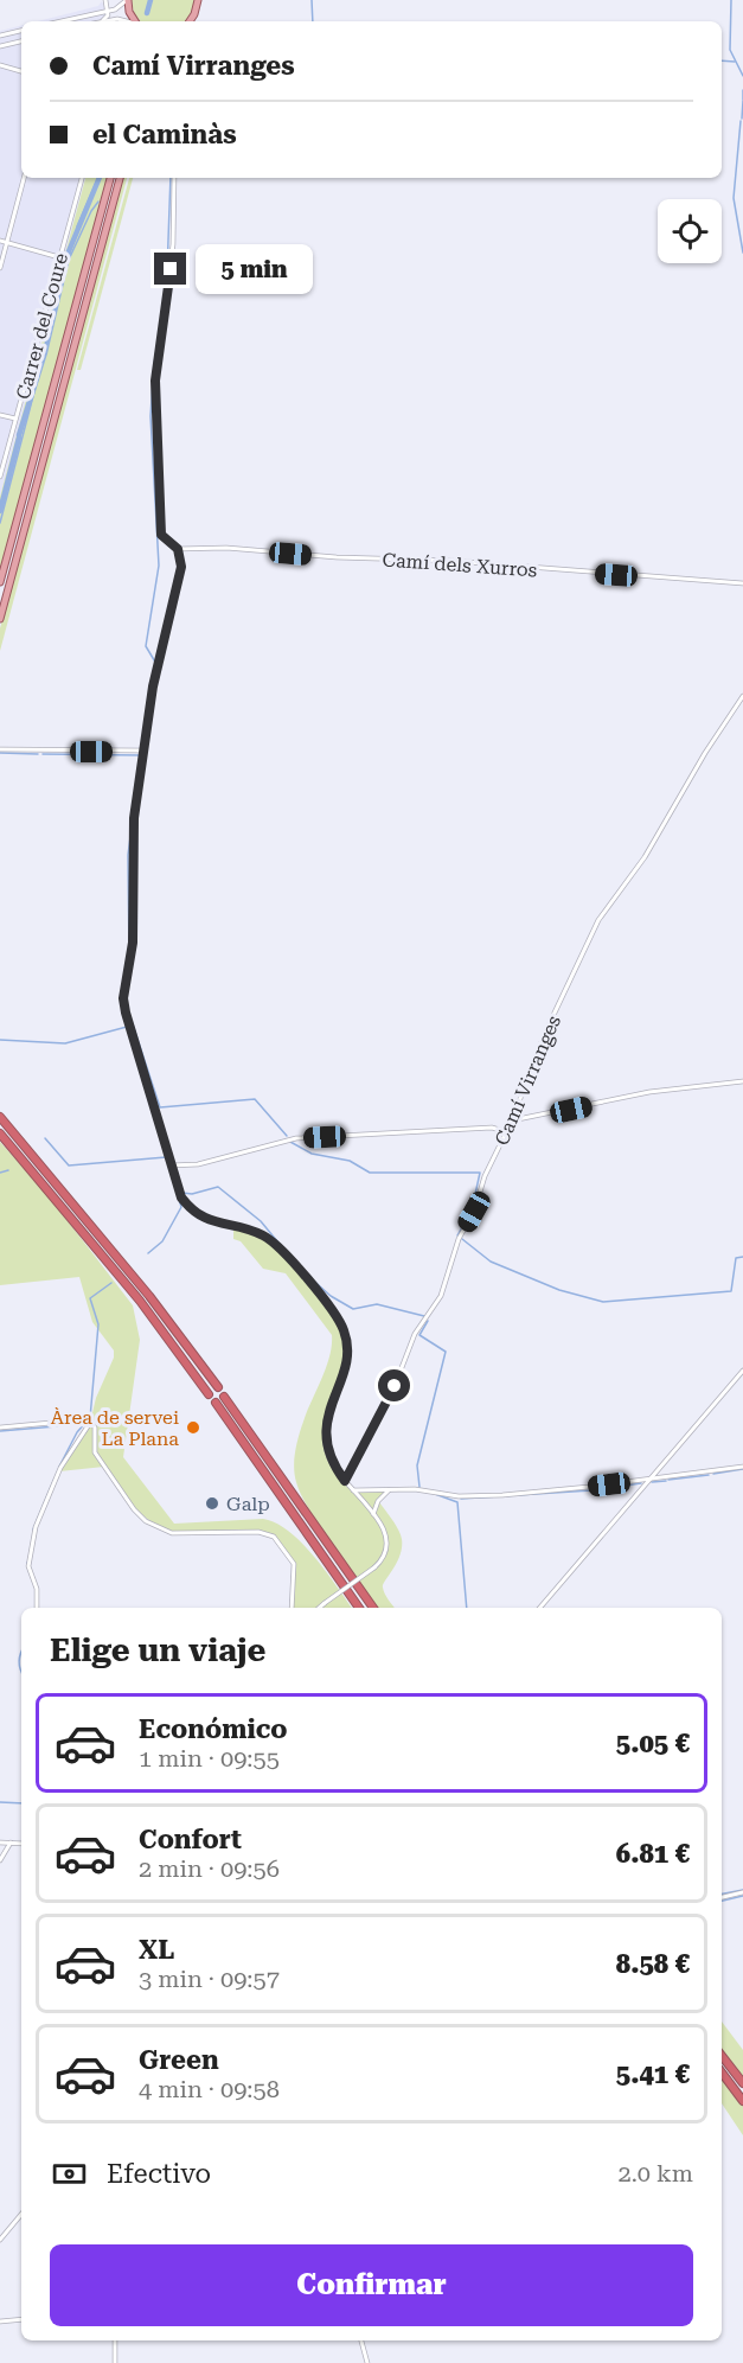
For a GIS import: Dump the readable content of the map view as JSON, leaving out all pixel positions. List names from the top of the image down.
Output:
{
  "streets": {
    "street": ["Carrer del Coure", "Camí dels Xurros", "Camí Virranges"]
  },
  "places": ["Àrea de servei La Plana", "Galp"],
  "page": {
    "banner": ["Camí Virranges", "el Caminàs"],
    "bubble": "5 min",
    "heading": "Elige un viaje",
    "list": [
      {
        "name": "Económico",
        "note": "1 min · 09:55",
        "value": "5.05 €"
      },
      {
        "name": "Confort",
        "note": "2 min · 09:56",
        "value": "6.81 €"
      },
      {
        "name": "XL",
        "note": "3 min · 09:57",
        "value": "8.58 €"
      },
      {
        "name": "Green",
        "note": "4 min · 09:58",
        "value": "5.41 €"
      }
    ],
    "pay": ["Efectivo", "2.0 km"],
    "buttons": "Confirmar"
  }
}
